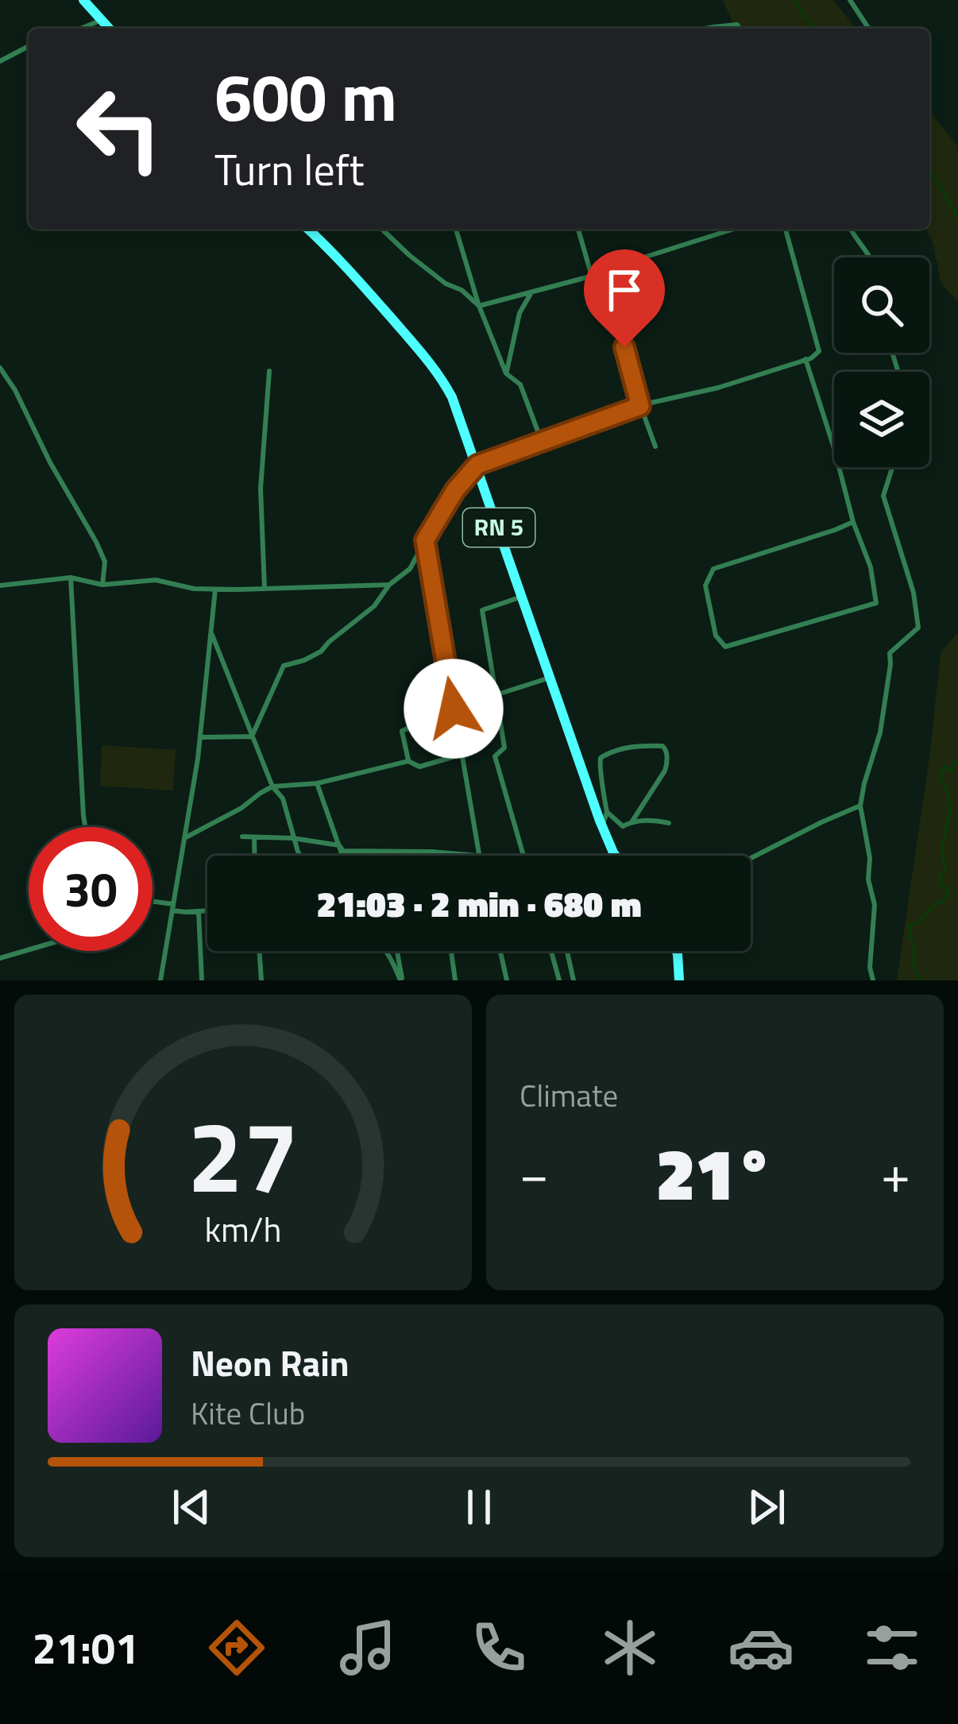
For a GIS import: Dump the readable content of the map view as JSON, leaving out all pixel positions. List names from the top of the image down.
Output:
{
  "streets": {
    "main road": ["RN 5"]
  },
  "page": {
    "turn": ["600 m", "Turn left"],
    "limit": "30",
    "trip": "21:03 · 2 min · 680 m",
    "tile": "Climate",
    "heat": ["−", "21°", "+"],
    "song": ["Neon Rain", "Kite Club"],
    "tabs": "21:01",
    "gauge": ["27", "km/h"]
  }
}
